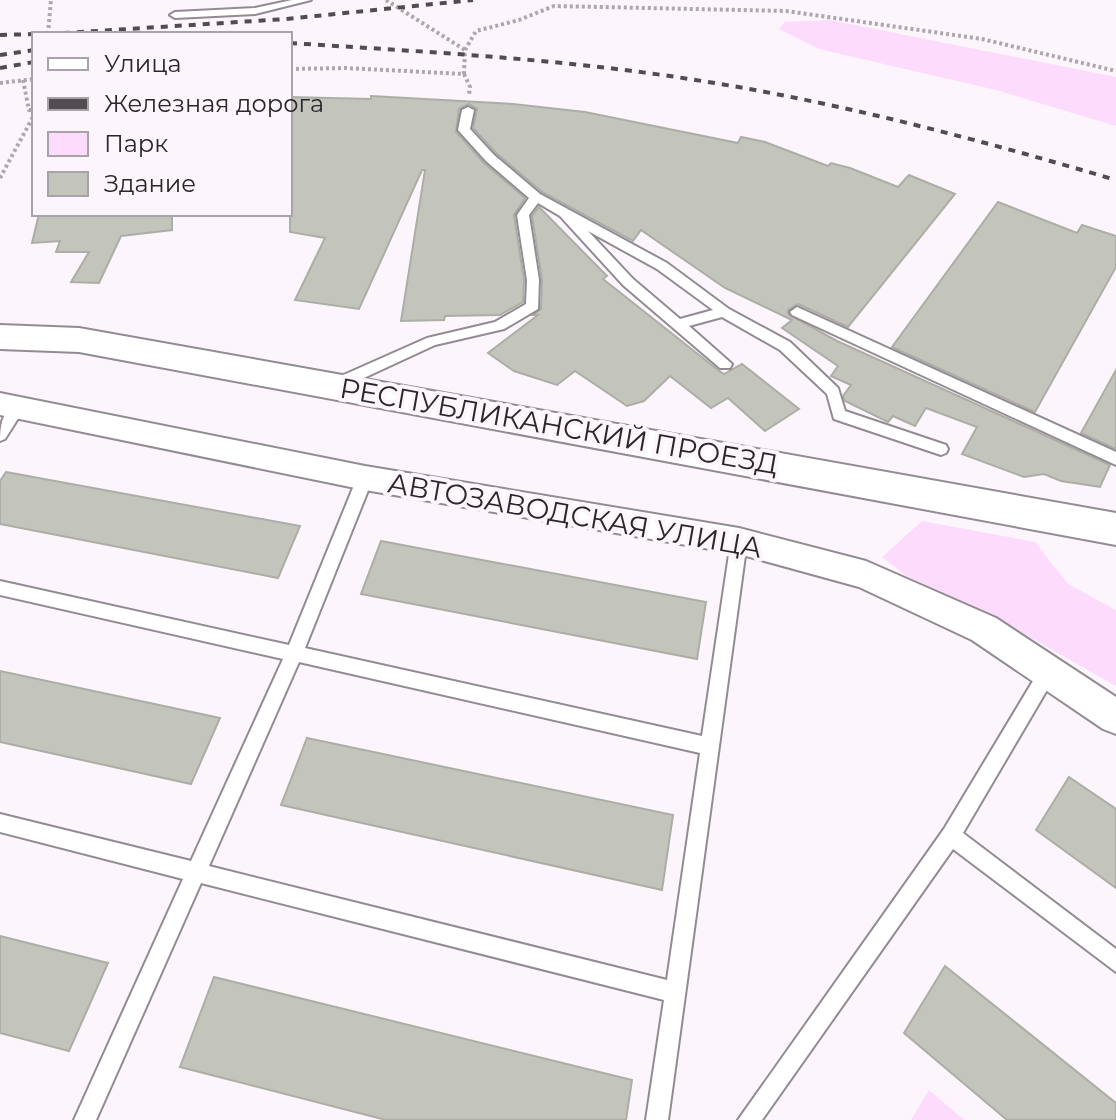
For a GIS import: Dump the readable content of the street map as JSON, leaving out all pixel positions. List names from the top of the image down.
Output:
{
  "streets": {
    "street": ["РЕСПУБЛИКАНСКИЙ ПРОЕЗД", "АВТОЗАВОДСКАЯ УЛИЦА"]
  },
  "legend": [
    "Улица",
    "Железная дорога",
    "Парк",
    "Здание"
  ]
}
